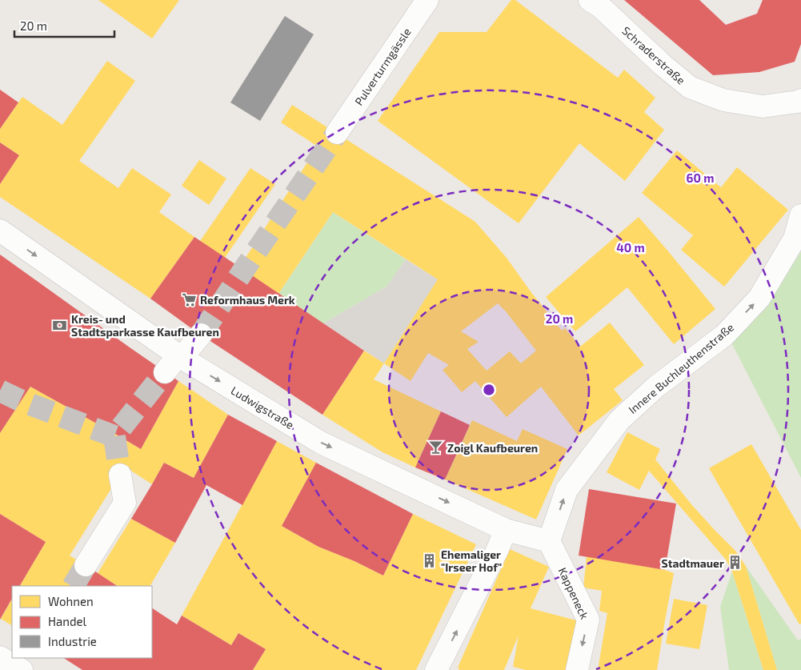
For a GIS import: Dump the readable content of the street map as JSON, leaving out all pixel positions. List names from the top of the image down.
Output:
{
  "streets": {
    "street": [
      "Schraderstraße",
      "Pulverturmgässle",
      "Innere Buchleuthenstraße",
      "Ludwigstraße",
      "Kappeneck"
    ]
  },
  "crossings": [
    ["Innere Buchleuthenstraße", "Ludwigstraße"],
    ["Innere Buchleuthenstraße", "Kappeneck"],
    ["Ludwigstraße", "Kappeneck"]
  ],
  "one_way": ["Innere Buchleuthenstraße", "Ludwigstraße", "Kappeneck"],
  "places": {
    "supermarket": ["Reformhaus Merk"],
    "bank": ["Kreis- und Stadtsparkasse Kaufbeuren"],
    "bar": ["Zoigl Kaufbeuren"],
    "building": ["Ehemaliger \"Irseer Hof\"", "Stadtmauer"]
  },
  "legend": ["Wohnen", "Handel", "Industrie"],
  "scale_bar": "20 m",
  "rings": ["60 m", "40 m", "20 m"]
}
